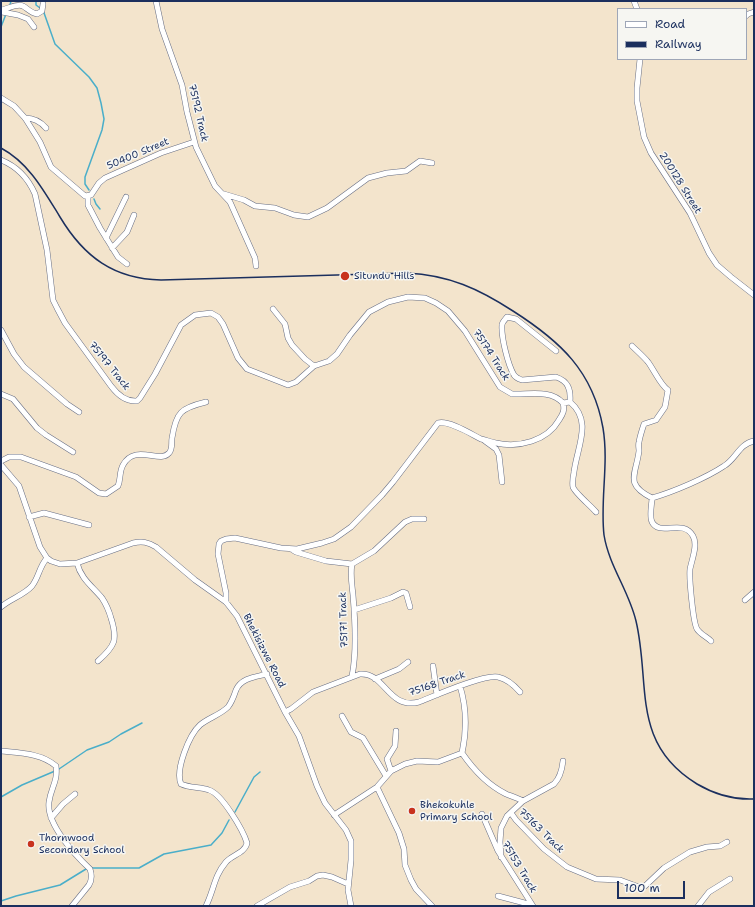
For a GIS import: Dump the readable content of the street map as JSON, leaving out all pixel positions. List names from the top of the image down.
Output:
{
  "streets": {
    "street": [
      "75192 Track",
      "50400 Street",
      "200128 Street",
      "75174 Track",
      "75197 Track",
      "75171 Track",
      "Bhekisizwe Road",
      "75168 Track",
      "75163 Track",
      "75153 Track"
    ]
  },
  "crossings": [
    ["75192 Track", "50400 Street"],
    ["75174 Track", "75197 Track"],
    ["75163 Track", "75153 Track"]
  ],
  "places": ["Situndu Hills", "Bhekokuhle Primary School", "Thornwood Secondary School"],
  "legend": ["Road", "Railway"],
  "scale_bar": "100 m"
}
